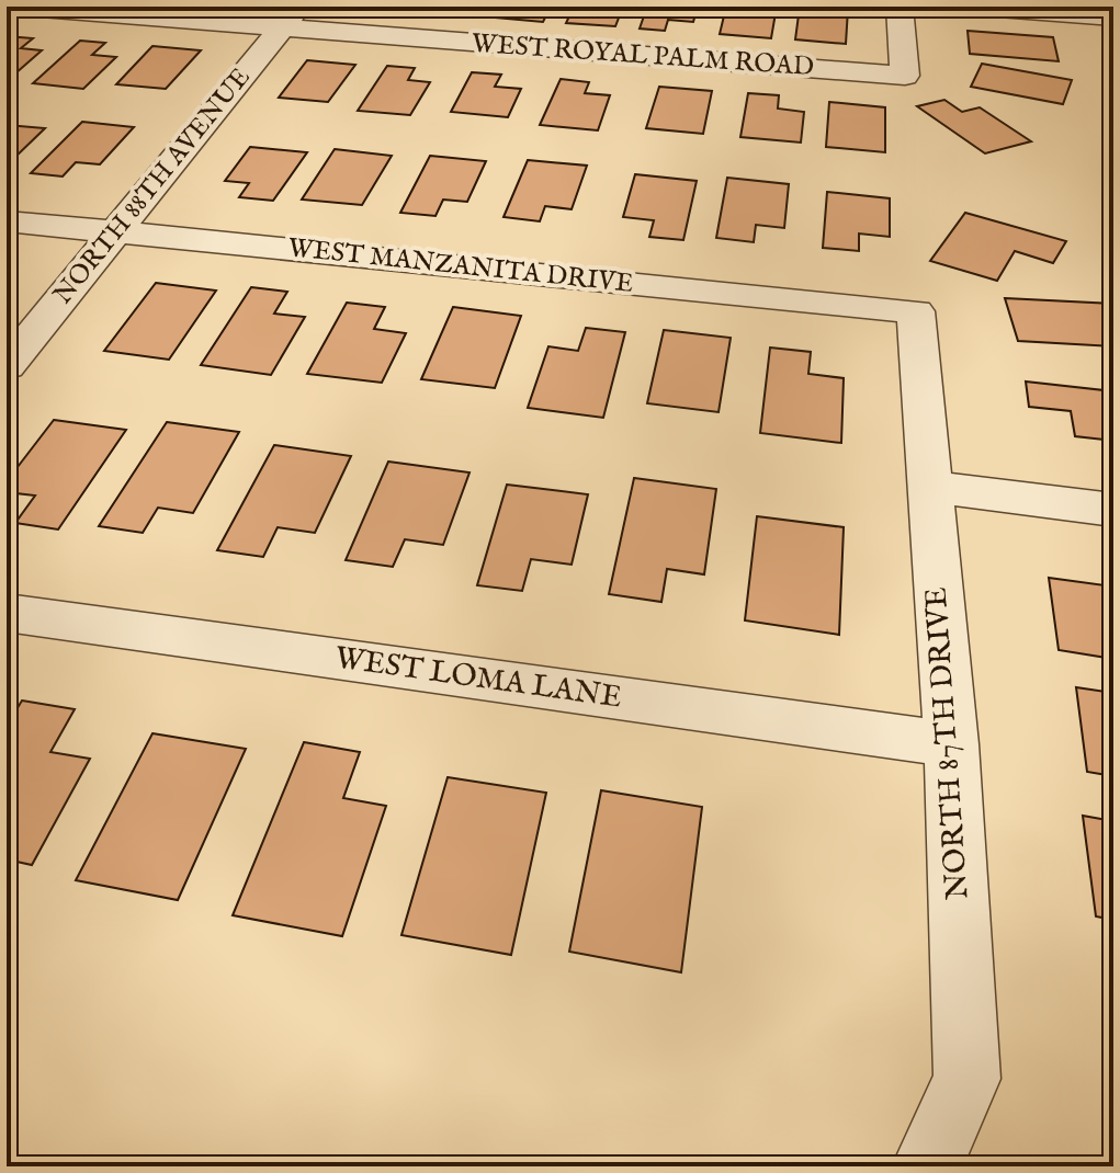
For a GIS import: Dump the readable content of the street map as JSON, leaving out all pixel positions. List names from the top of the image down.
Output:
{
  "streets": {
    "street": [
      "WEST ROYAL PALM ROAD",
      "NORTH 88TH AVENUE",
      "WEST MANZANITA DRIVE",
      "WEST LOMA LANE",
      "NORTH 87TH DRIVE"
    ]
  },
  "crossings": [
    ["WEST ROYAL PALM ROAD", "NORTH 88TH AVENUE"],
    ["NORTH 88TH AVENUE", "WEST MANZANITA DRIVE"],
    ["WEST MANZANITA DRIVE", "NORTH 87TH DRIVE"],
    ["WEST LOMA LANE", "NORTH 87TH DRIVE"]
  ]
}
